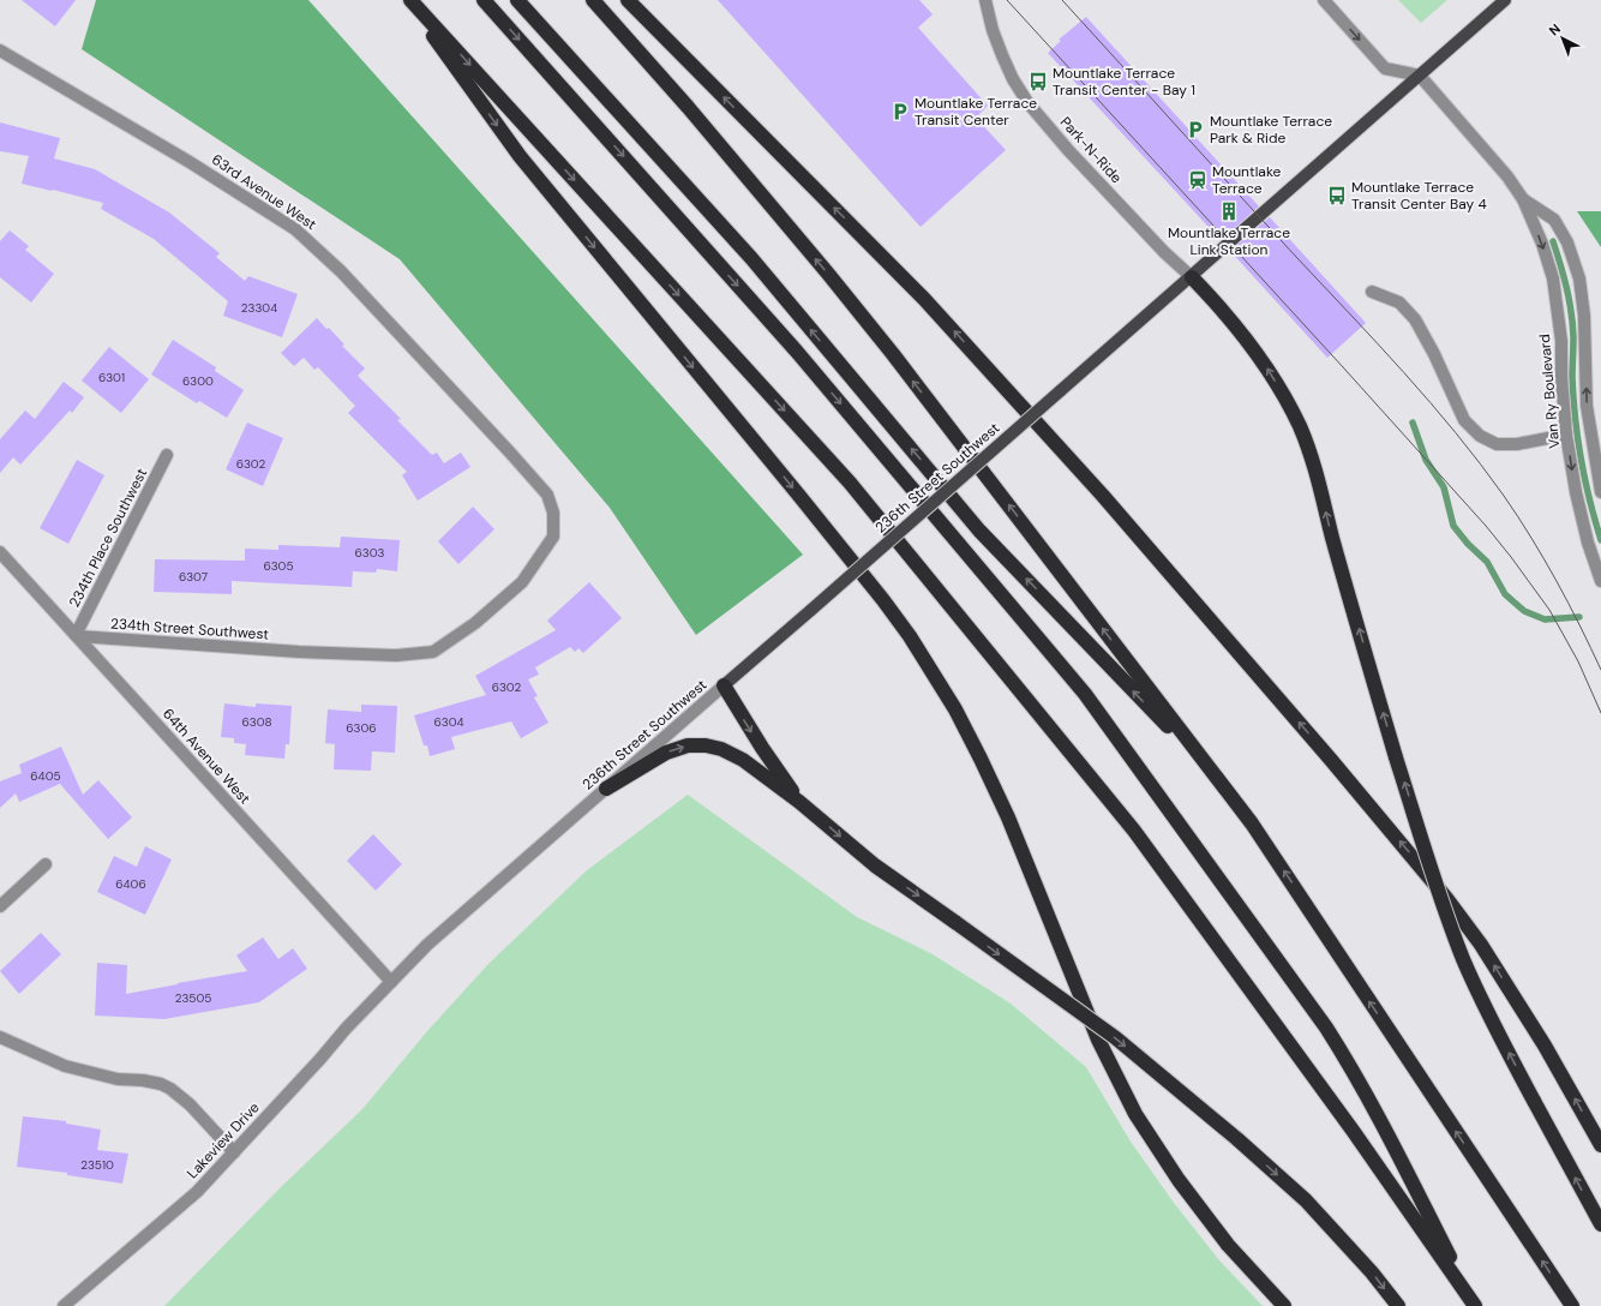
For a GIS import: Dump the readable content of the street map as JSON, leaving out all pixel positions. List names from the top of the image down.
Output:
{
  "streets": {
    "main road": ["236th Street Southwest"],
    "street": [
      "Park-N-Ride",
      "63rd Avenue West",
      "Van Ry Boulevard",
      "234th Place Southwest",
      "234th Street Southwest",
      "64th Avenue West",
      "Lakeview Drive"
    ]
  },
  "crossings": [
    ["Park-N-Ride", "236th Street Southwest"],
    ["63rd Avenue West", "234th Street Southwest"],
    ["Van Ry Boulevard", "236th Street Southwest"],
    ["236th Street Southwest", "64th Avenue West"],
    ["236th Street Southwest", "Lakeview Drive"],
    ["234th Place Southwest", "234th Street Southwest"],
    ["234th Place Southwest", "64th Avenue West"],
    ["234th Street Southwest", "64th Avenue West"],
    ["64th Avenue West", "Lakeview Drive"]
  ],
  "places": {
    "bus stop": ["Mountlake Terrace Transit Center - Bay 1", "Mountlake Terrace Transit Center Bay 4"],
    "parking": ["Mountlake Terrace Transit Center", "Mountlake Terrace Park & Ride"],
    "station": ["Mountlake Terrace"],
    "building": ["Mountlake Terrace Link Station"]
  },
  "house_numbers": [
    "23304",
    "6301",
    "6300",
    "6302",
    "6303",
    "6305",
    "6307",
    "6302",
    "6308",
    "6304",
    "6306",
    "6405",
    "6406",
    "23505",
    "23510"
  ],
  "north": "top left"
}
